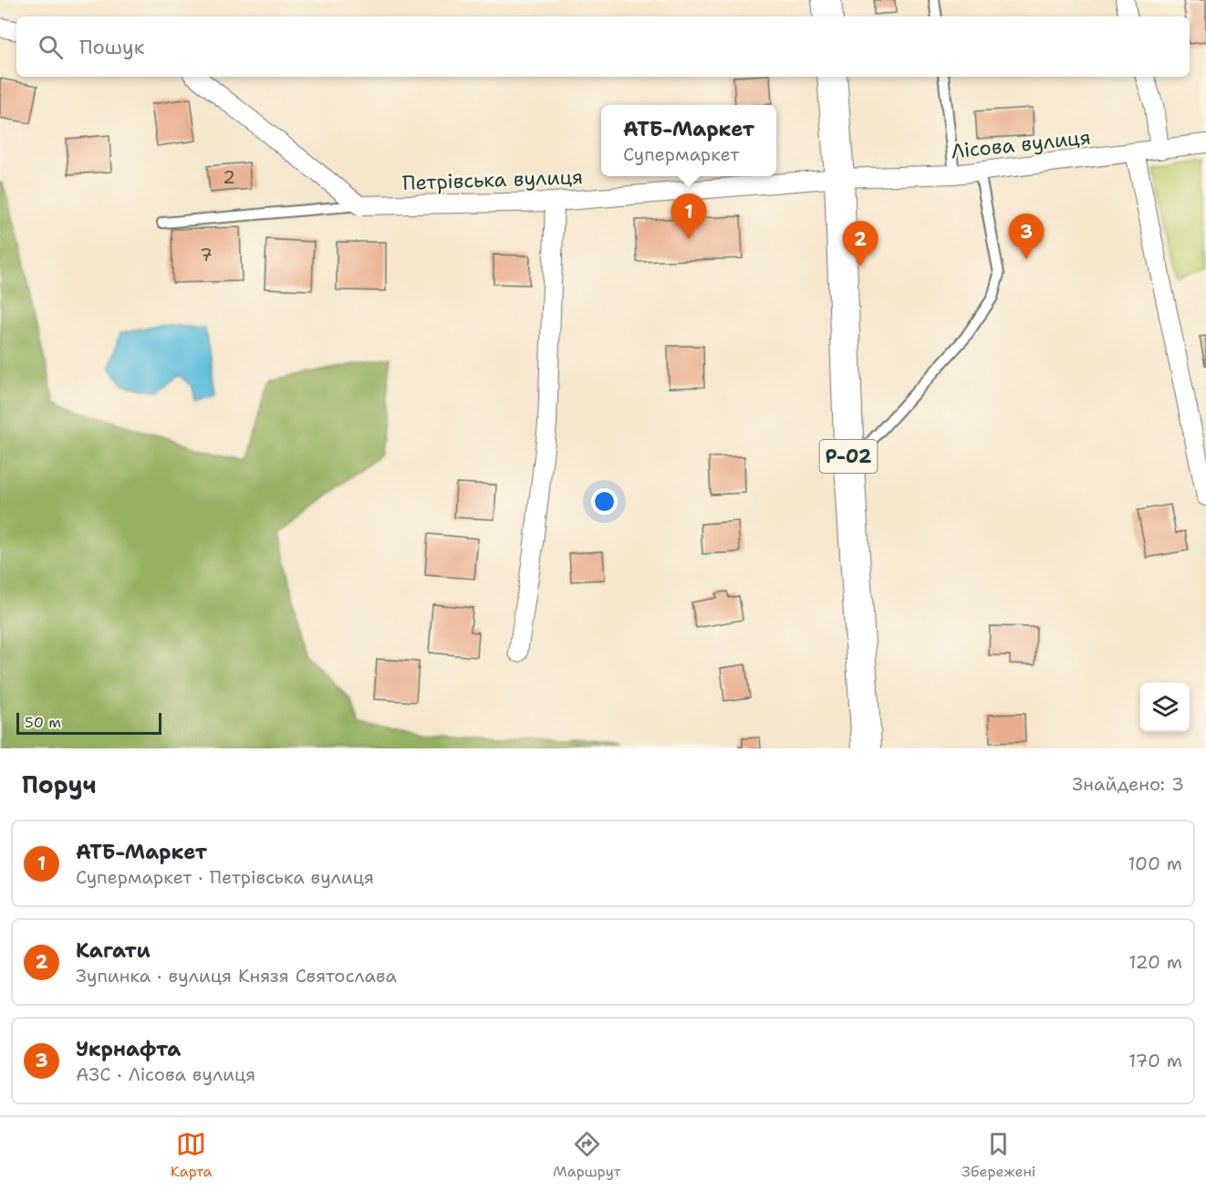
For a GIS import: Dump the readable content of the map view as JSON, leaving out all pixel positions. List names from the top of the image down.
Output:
{
  "streets": {
    "main road": ["Р-02"],
    "street": ["Лісова вулиця", "Петрівська вулиця"]
  },
  "crossings": [
    ["Лісова вулиця", "Петрівська вулиця"],
    ["Лісова вулиця", "Р-02"],
    ["Петрівська вулиця", "Р-02"]
  ],
  "house_numbers": ["2", "7"],
  "scale_bar": "50 m",
  "page": {
    "search": "Пошук",
    "popup": ["АТБ-Маркет", "Супермаркет"],
    "pins": ["1", "3", "2"],
    "scale": "50 m",
    "heading": ["Поруч", "Знайдено: 3"],
    "list": [
      {
        "mark": "1",
        "name": "АТБ-Маркет",
        "note": "Супермаркет · Петрівська вулиця",
        "value": "100 m"
      },
      {
        "mark": "2",
        "name": "Кагати",
        "note": "Зупинка · вулиця Князя Святослава",
        "value": "120 m"
      },
      {
        "mark": "3",
        "name": "Укрнафта",
        "note": "АЗС · Лісова вулиця",
        "value": "170 m"
      }
    ],
    "nav": ["Карта", "Маршрут", "Збережені"]
  }
}
